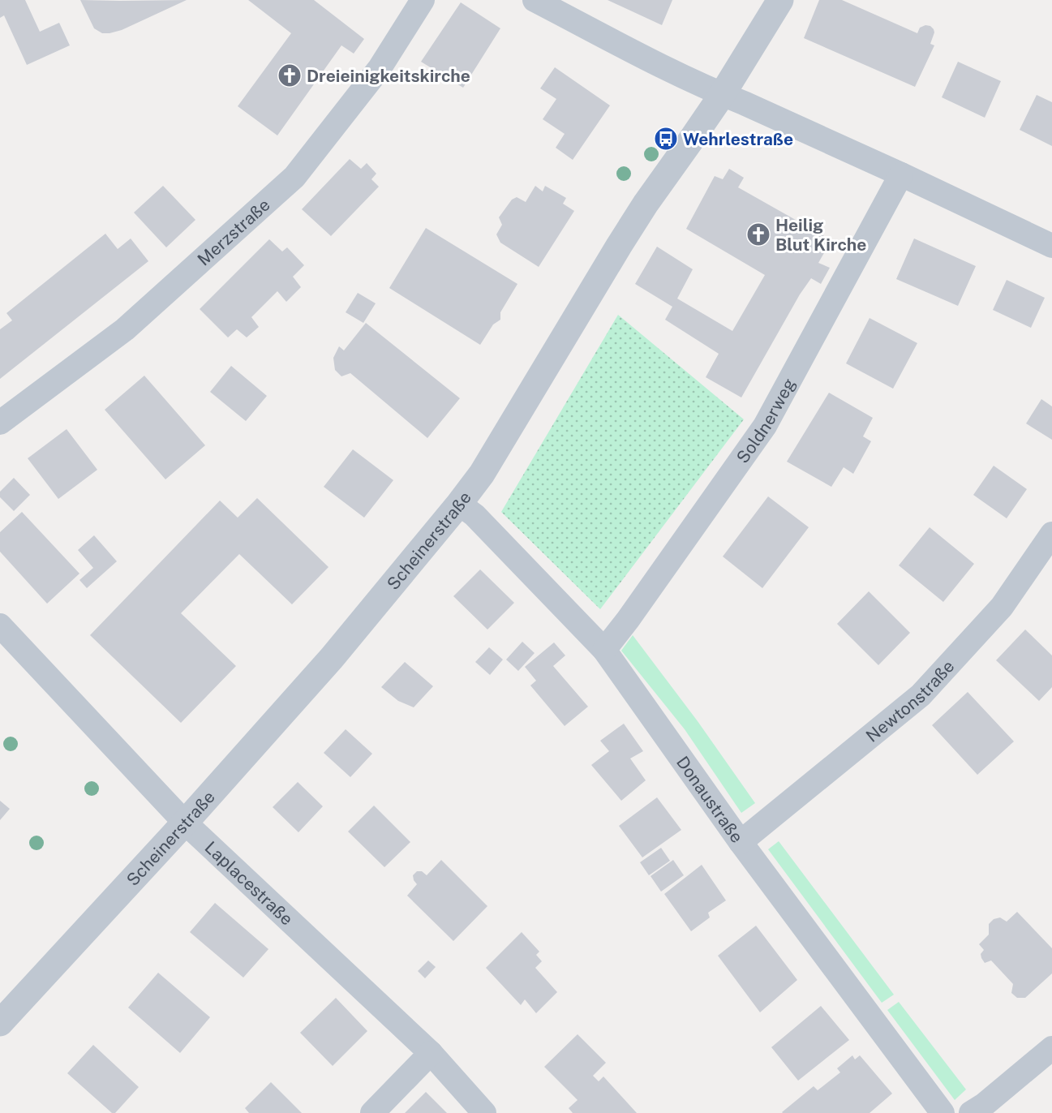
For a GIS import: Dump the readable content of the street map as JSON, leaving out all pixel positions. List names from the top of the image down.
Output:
{
  "streets": {
    "street": [
      "Merzstraße",
      "Soldnerweg",
      "Scheinerstraße",
      "Newtonstraße",
      "Donaustraße",
      "Laplacestraße"
    ]
  },
  "crossings": [
    ["Soldnerweg", "Donaustraße"],
    ["Scheinerstraße", "Donaustraße"],
    ["Scheinerstraße", "Laplacestraße"],
    ["Newtonstraße", "Donaustraße"]
  ],
  "places": {
    "church": ["Dreieinigkeitskirche", "Heilig Blut Kirche"],
    "bus stop": ["Wehrlestraße"]
  }
}
